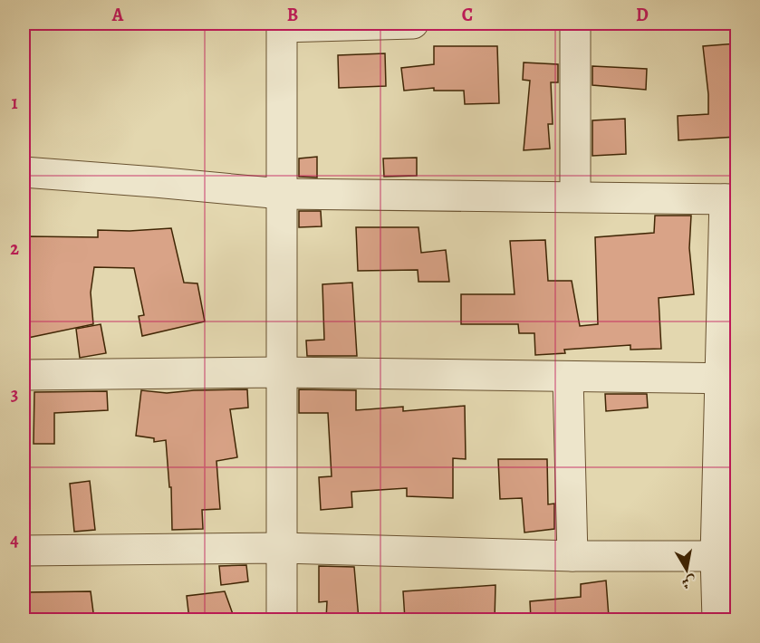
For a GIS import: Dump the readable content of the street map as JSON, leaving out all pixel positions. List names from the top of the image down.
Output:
{
  "north": "bottom",
  "grid": {
    "columns": [
      "A",
      "B",
      "C",
      "D"
    ],
    "rows": [
      "1",
      "2",
      "3",
      "4"
    ]
  }
}
